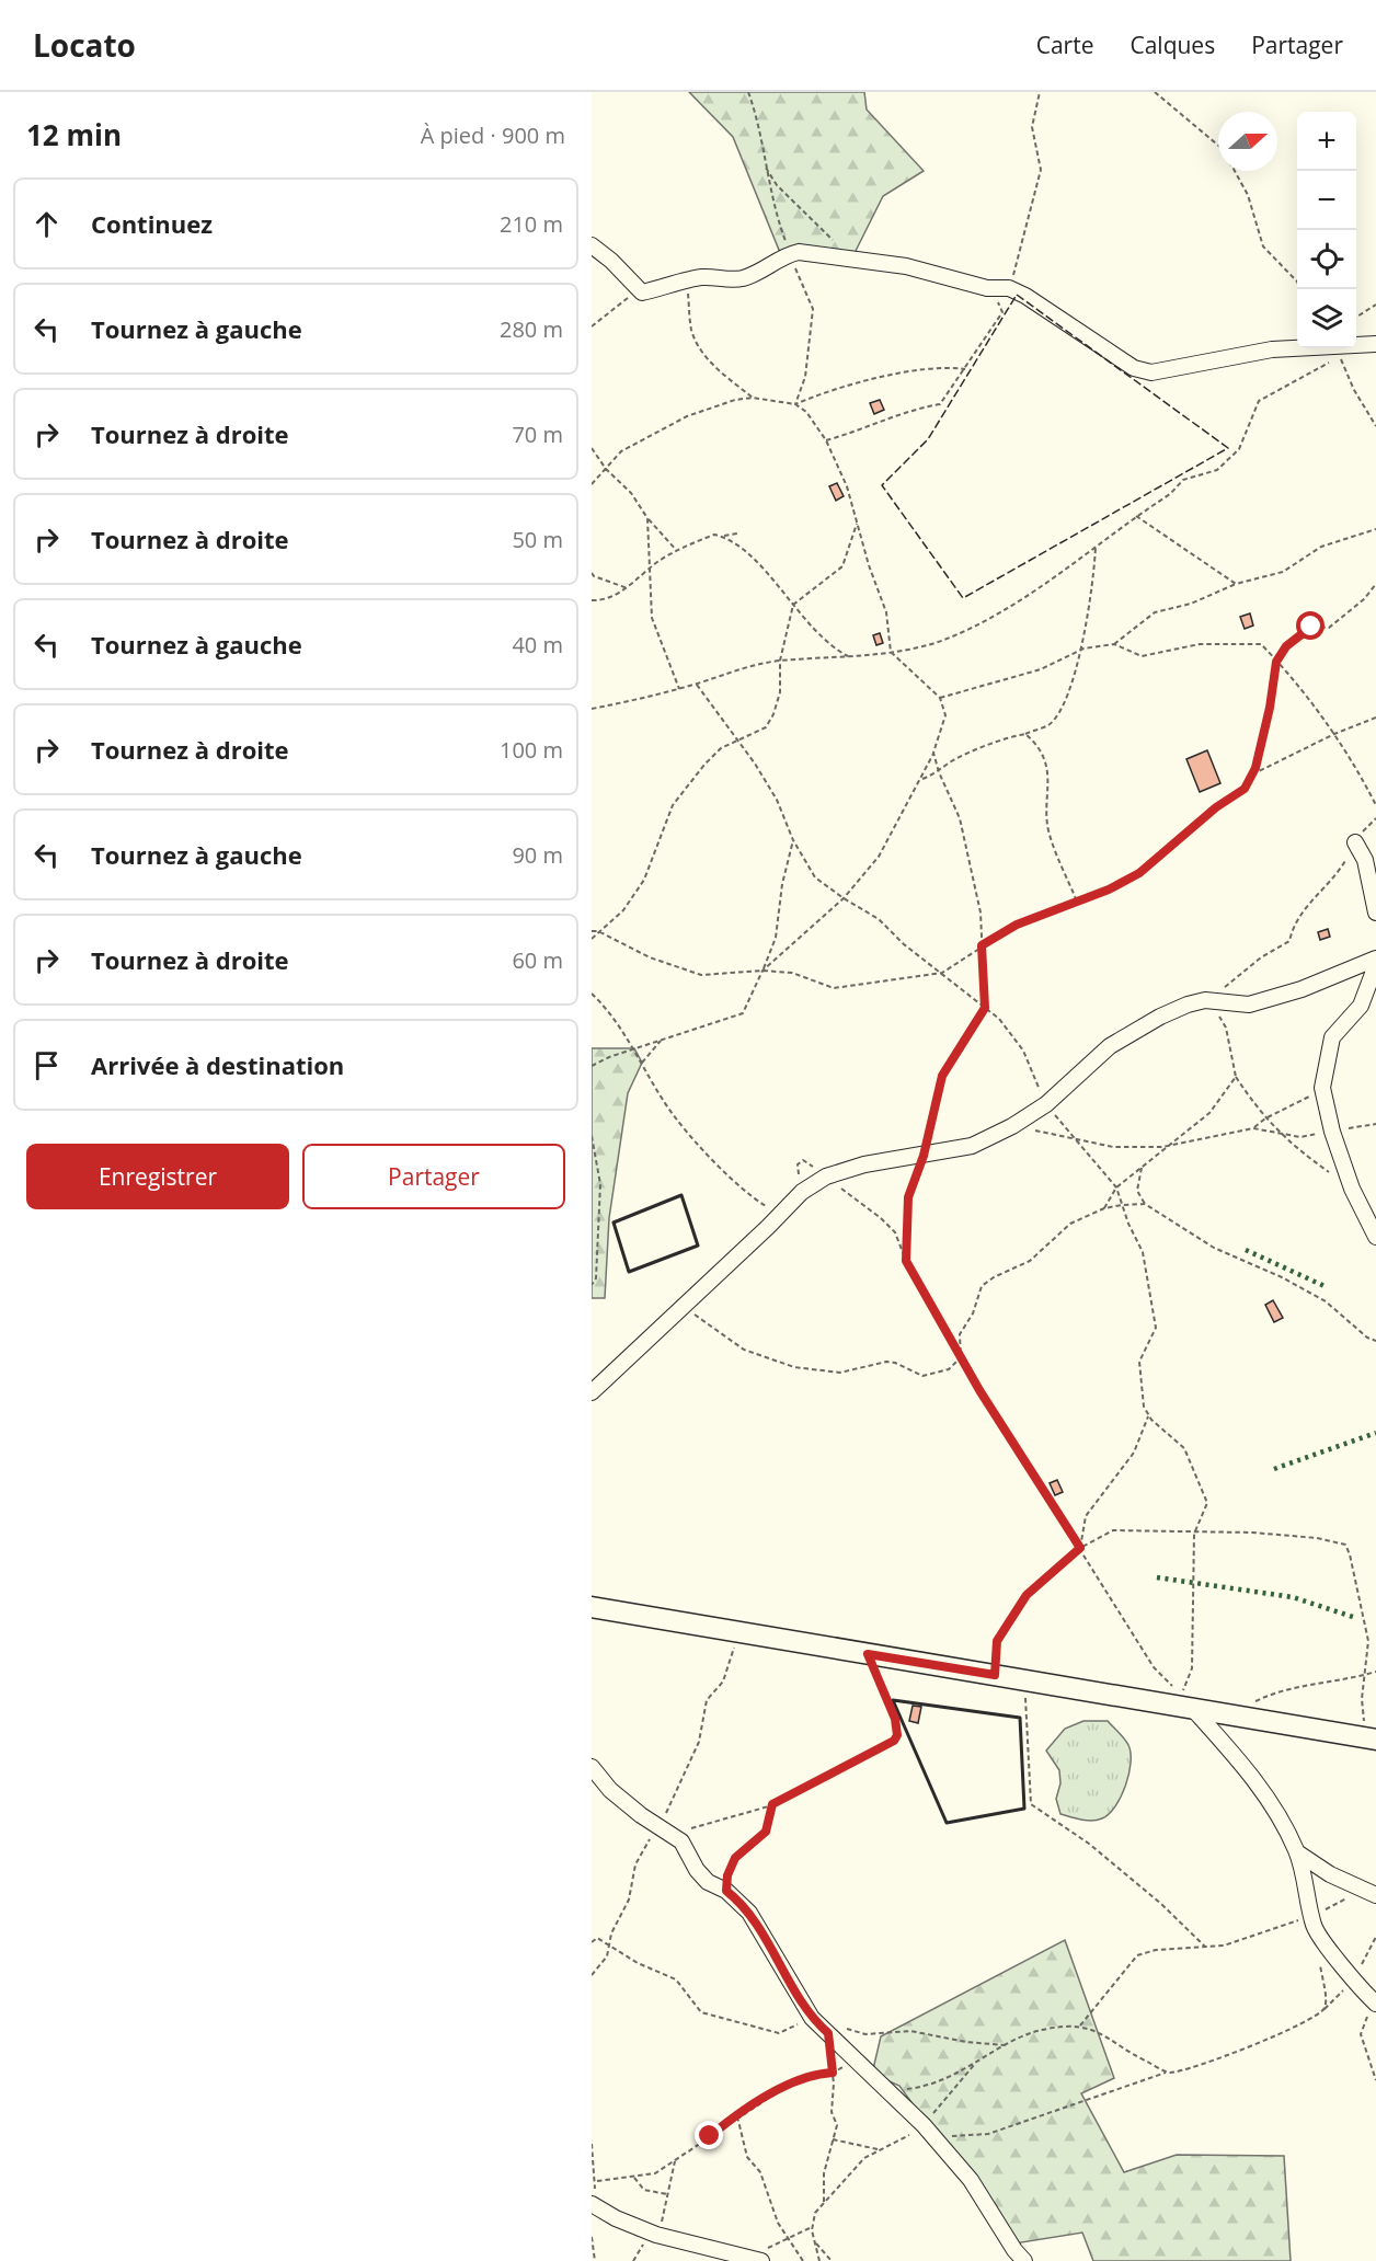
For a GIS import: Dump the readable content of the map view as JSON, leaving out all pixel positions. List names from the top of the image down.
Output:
{
  "north": "right",
  "page": {
    "header": "Locato",
    "nav": ["Carte", "Calques", "Partager"],
    "heading": ["12 min", "À pied · 900 m"],
    "map_buttons": ["+", "−"],
    "list": [
      ["Continuez", "210 m"],
      ["Tournez à gauche", "280 m"],
      ["Tournez à droite", "70 m"],
      ["Tournez à droite", "50 m"],
      ["Tournez à gauche", "40 m"],
      ["Tournez à droite", "100 m"],
      ["Tournez à gauche", "90 m"],
      ["Tournez à droite", "60 m"],
      "Arrivée à destination"
    ],
    "buttons": ["Enregistrer", "Partager"]
  }
}
